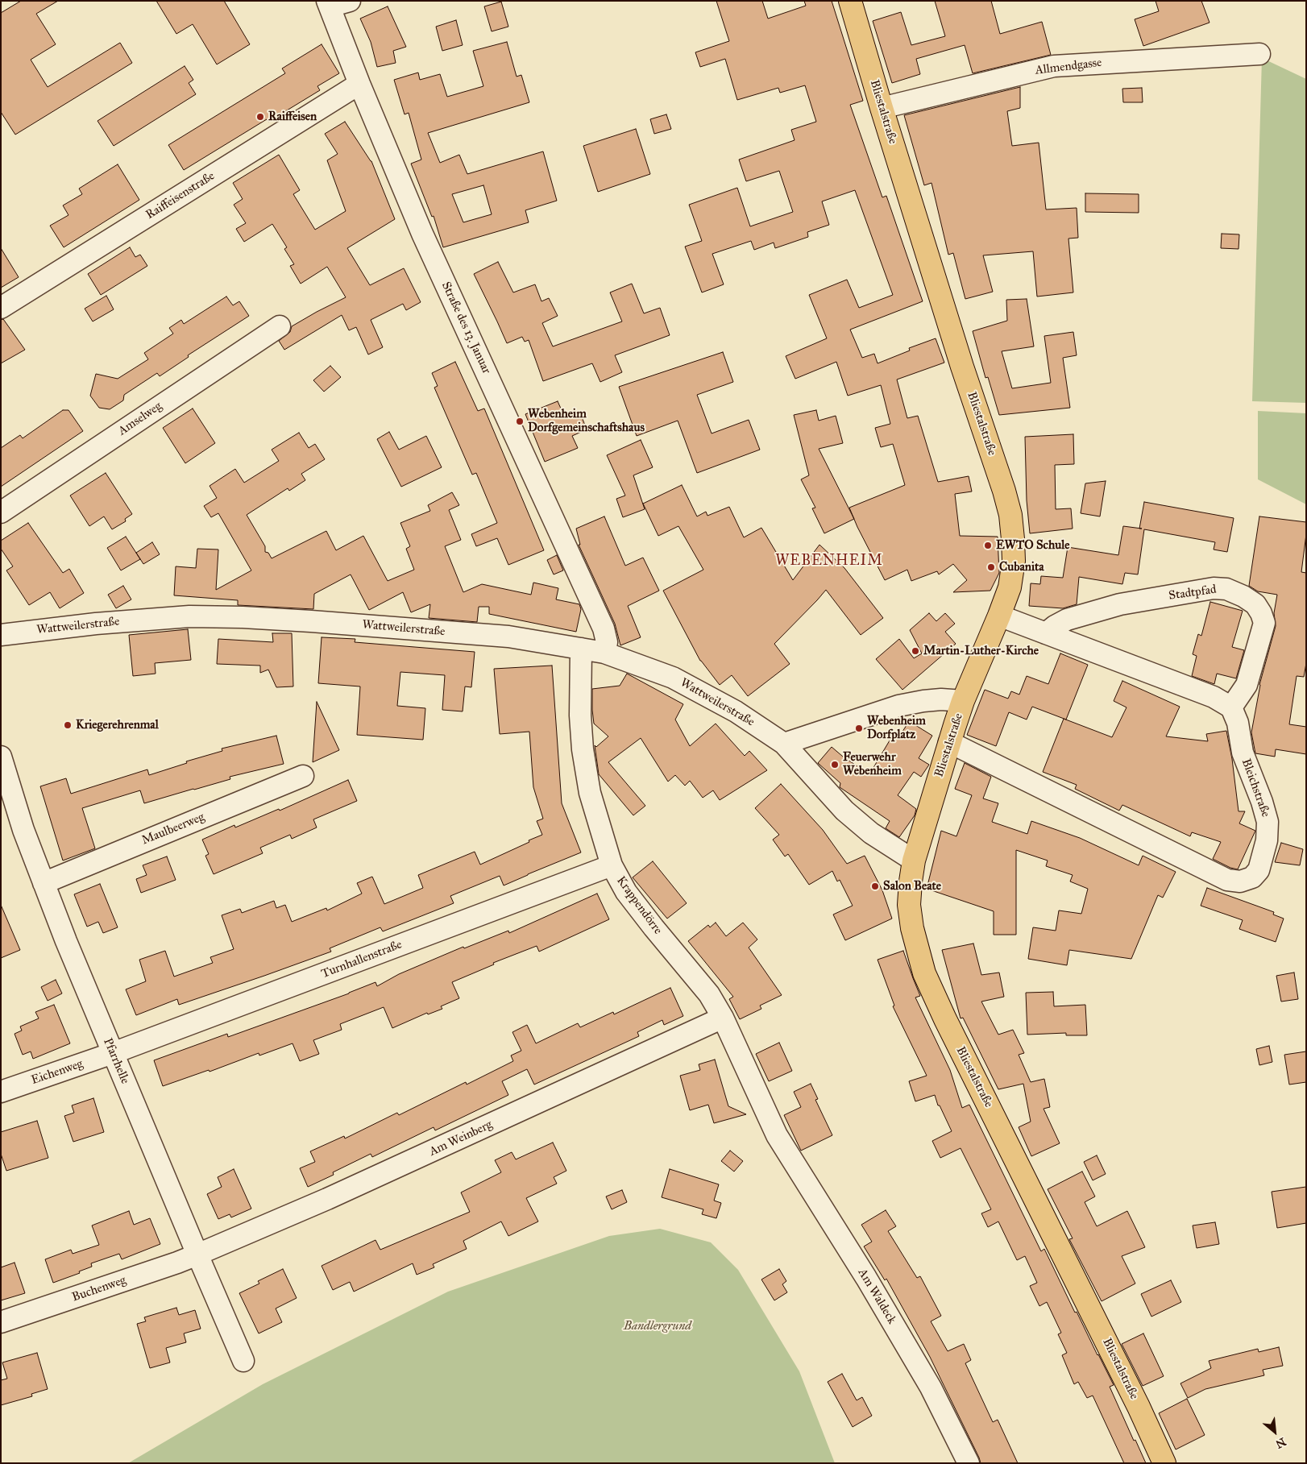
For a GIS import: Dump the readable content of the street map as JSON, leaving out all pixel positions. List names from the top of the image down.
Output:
{
  "streets": {
    "main road": ["Bliestalstraße"],
    "street": [
      "Allmendgasse",
      "Raiffeisenstraße",
      "Straße des 13. Januar",
      "Amselweg",
      "Stadtpfad",
      "Wattweilerstraße",
      "Bleichstraße",
      "Maulbeerweg",
      "Krappendörre",
      "Turnhallenstraße",
      "Pfarrhelle",
      "Eichenweg",
      "Am Weinberg",
      "Buchenweg",
      "Am Waldeck"
    ]
  },
  "crossings": [
    ["Allmendgasse", "Bliestalstraße"],
    ["Bliestalstraße", "Wattweilerstraße"],
    ["Bliestalstraße", "Bleichstraße"],
    ["Raiffeisenstraße", "Straße des 13. Januar"],
    ["Straße des 13. Januar", "Wattweilerstraße"],
    ["Stadtpfad", "Bleichstraße"],
    ["Wattweilerstraße", "Krappendörre"],
    ["Maulbeerweg", "Pfarrhelle"],
    ["Krappendörre", "Turnhallenstraße"],
    ["Krappendörre", "Am Weinberg"],
    ["Krappendörre", "Am Waldeck"],
    ["Turnhallenstraße", "Pfarrhelle"],
    ["Turnhallenstraße", "Eichenweg"],
    ["Pfarrhelle", "Eichenweg"],
    ["Pfarrhelle", "Am Weinberg"],
    ["Pfarrhelle", "Buchenweg"],
    ["Am Weinberg", "Buchenweg"]
  ],
  "districts": ["WEBENHEIM"],
  "parks": ["Bandlergrund"],
  "places": [
    "Raiffeisen",
    "Webenheim Dorfgemeinschaftshaus",
    "EWTO Schule",
    "Cubanita",
    "Martin-Luther-Kirche",
    "Kriegerehrenmal",
    "Webenheim Dorfplatz",
    "Feuerwehr Webenheim",
    "Salon Beate"
  ],
  "north": "bottom right"
}
